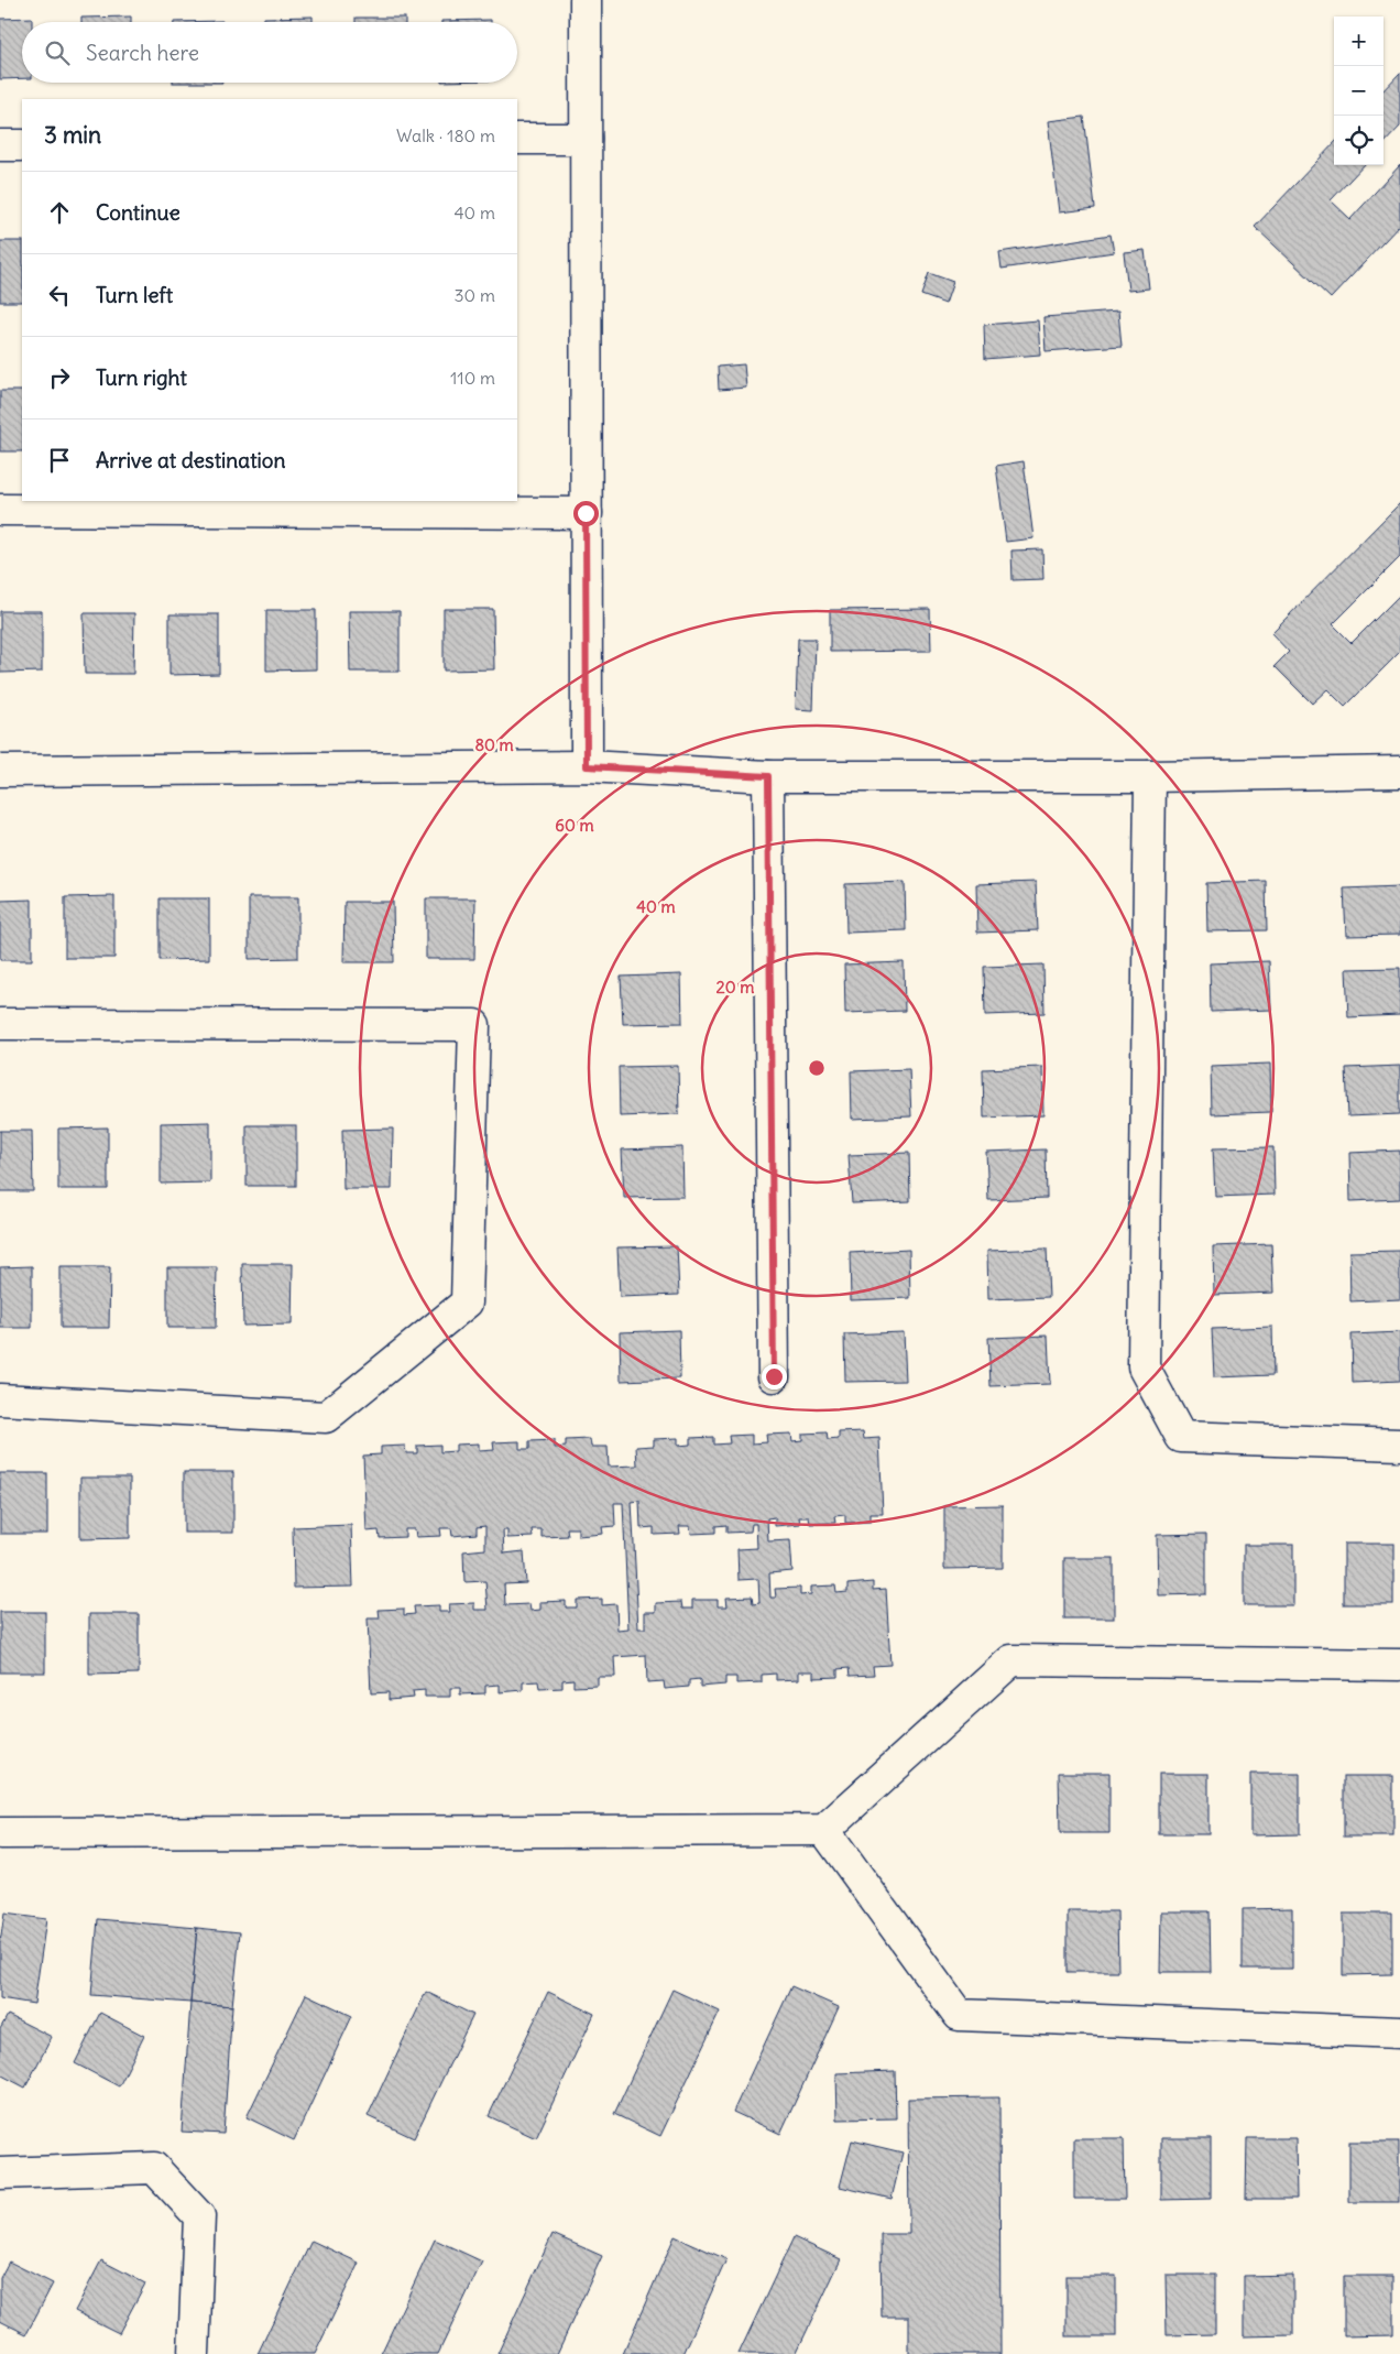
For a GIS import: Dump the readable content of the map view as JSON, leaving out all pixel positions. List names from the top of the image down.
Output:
{
  "page": {
    "map_buttons": ["+", "−"],
    "search": "Search here",
    "heading": ["3 min", "Walk · 180 m"],
    "list": [
      ["Continue", "40 m"],
      ["Turn left", "30 m"],
      ["Turn right", "110 m"],
      "Arrive at destination"
    ]
  },
  "rings": [
    "80 m",
    "60 m",
    "40 m",
    "20 m"
  ]
}
